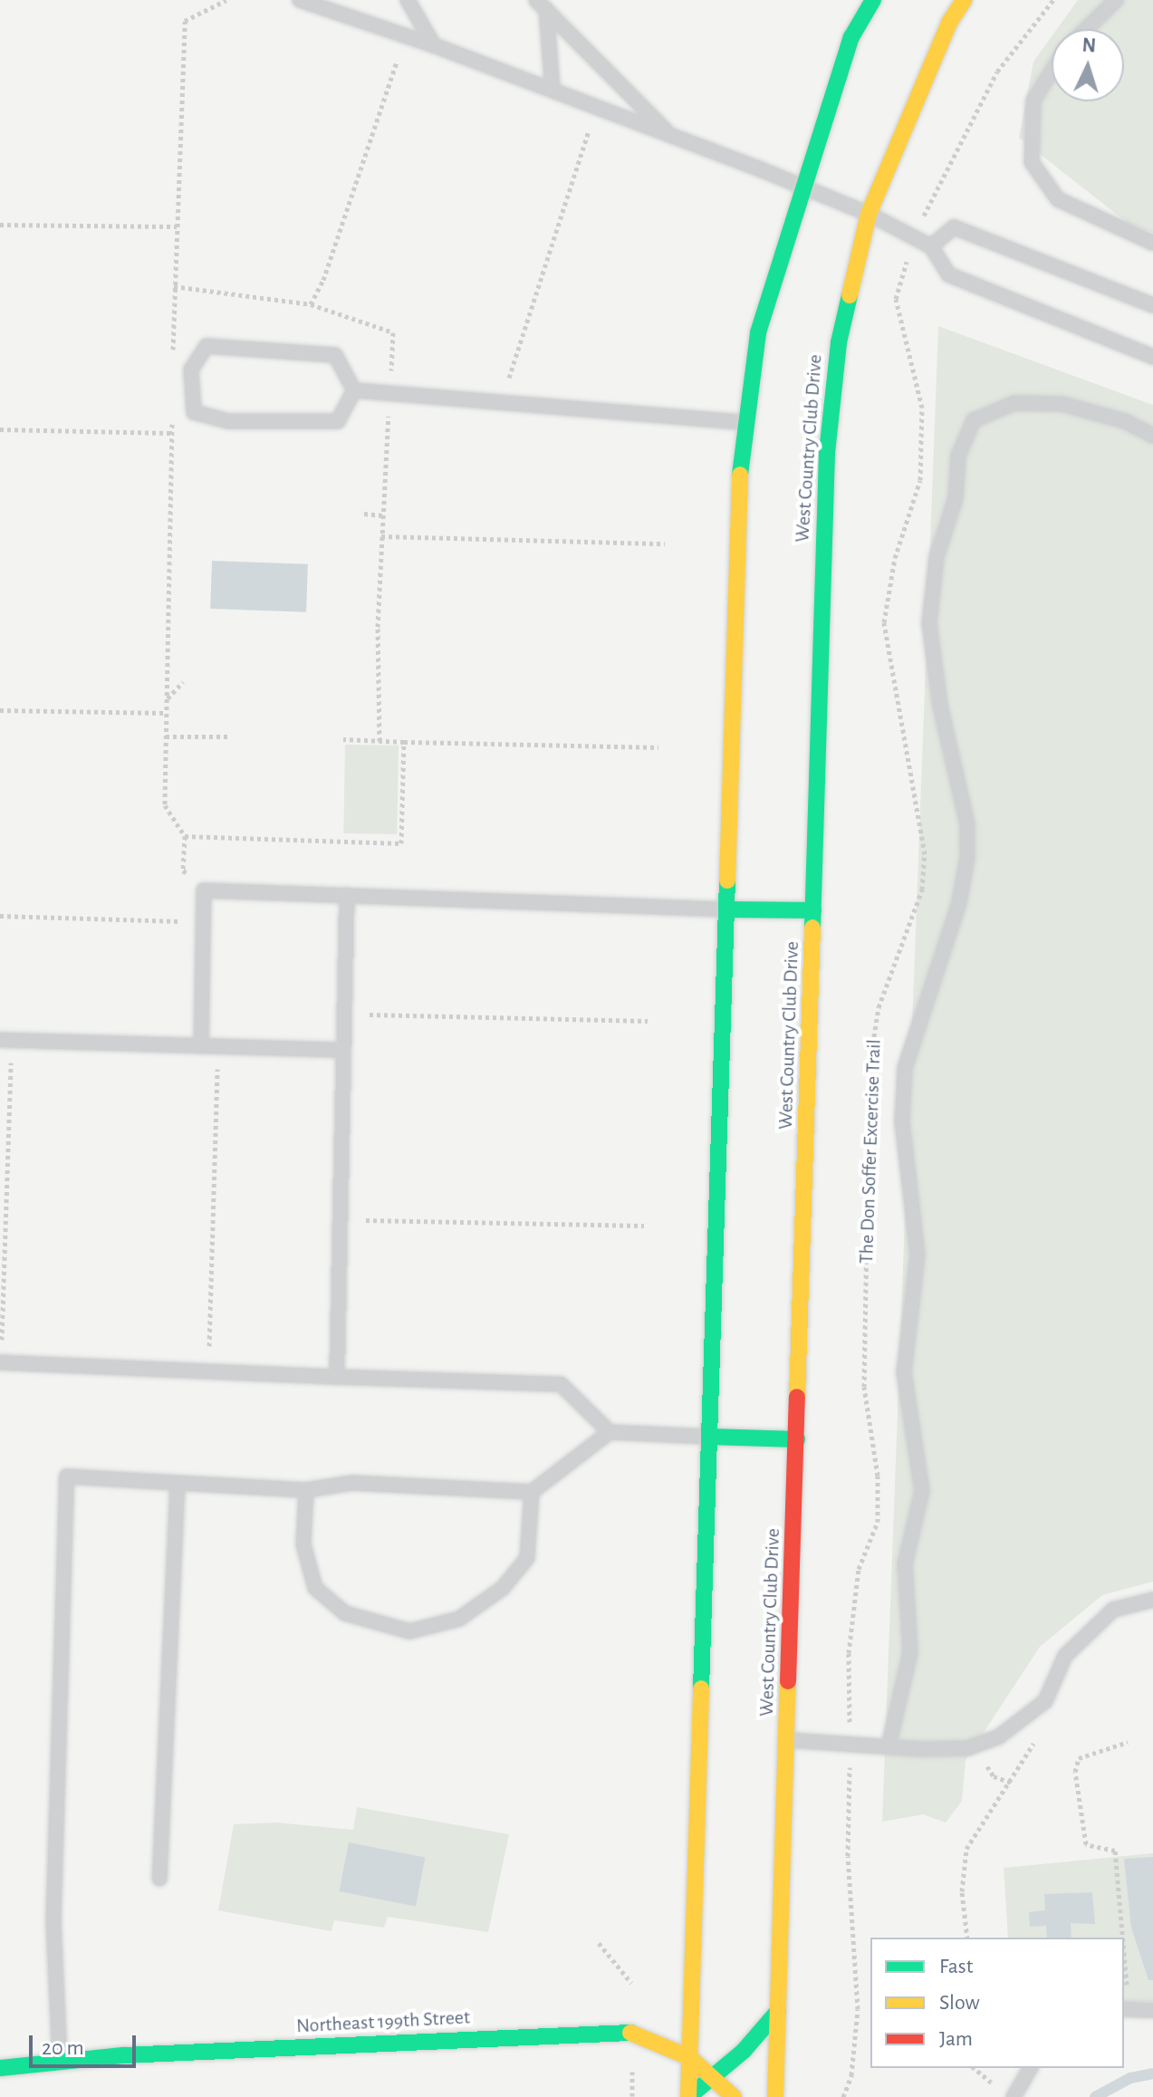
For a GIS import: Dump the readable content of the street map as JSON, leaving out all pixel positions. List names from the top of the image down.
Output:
{
  "streets": {
    "street": ["West Country Club Drive", "Northeast 199th Street"],
    "path": ["The Don Soffer Excercise Trail"]
  },
  "legend": ["Fast", "Slow", "Jam"],
  "scale_bar": "20 m",
  "north": "top"
}
